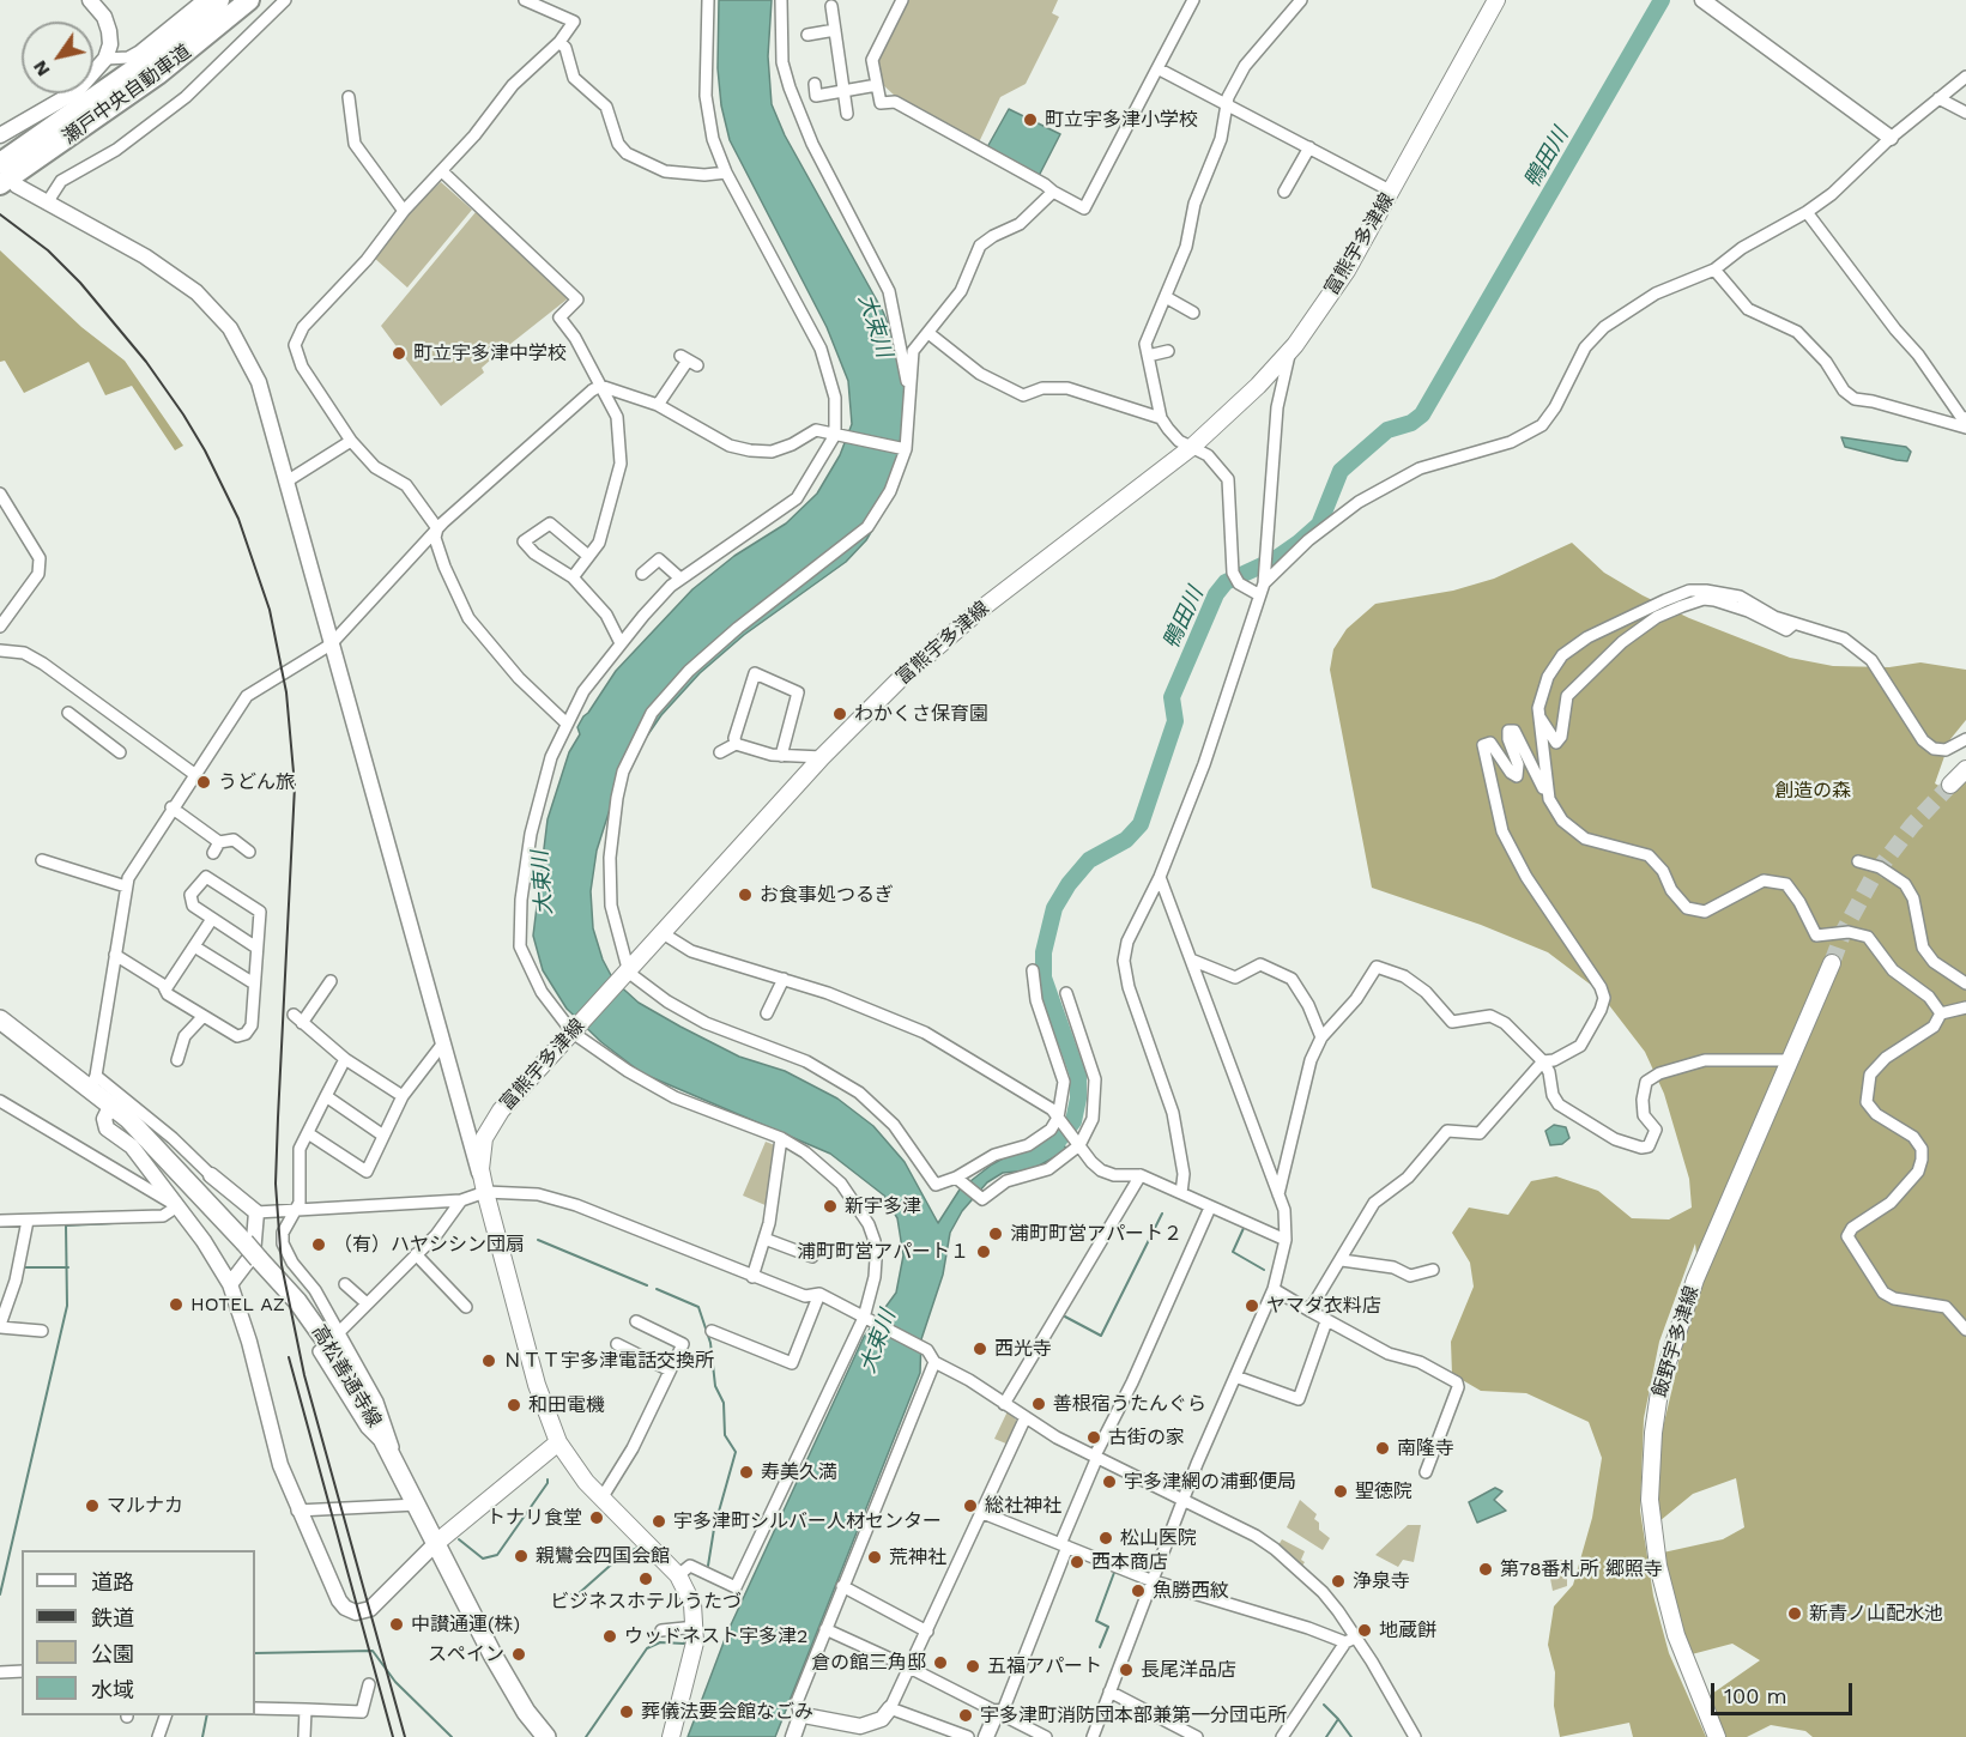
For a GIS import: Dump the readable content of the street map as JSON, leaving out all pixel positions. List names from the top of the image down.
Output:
{
  "streets": {
    "highway": ["瀬戸中央自動車道"],
    "main road": ["富熊宇多津線", "飯野宇多津線", "高松善通寺線"]
  },
  "water": ["鴨田川", "大束川"],
  "parks": ["創造の森"],
  "places": [
    "町立宇多津小学校",
    "町立宇多津中学校",
    "わかくさ保育園",
    "うどん旅",
    "お食事処つるぎ",
    "新宇多津",
    "浦町町営アパート２",
    "（有）ハヤシシン団扇",
    "浦町町営アパート１",
    "HOTEL AZ",
    "ヤマダ衣料店",
    "西光寺",
    "ＮＴＴ宇多津電話交換所",
    "善根宿うたんぐら",
    "和田電機",
    "古街の家",
    "南隆寺",
    "寿美久満",
    "宇多津網の浦郵便局",
    "聖徳院",
    "マルナカ",
    "総社神社",
    "トナリ食堂",
    "宇多津町シルバー人材センター",
    "松山医院",
    "親鸞会四国会館",
    "荒神社",
    "西本商店",
    "第78番札所 郷照寺",
    "ビジネスホテルうたづ",
    "浄泉寺",
    "魚勝西紋",
    "新青ノ山配水池",
    "中讃通運(株)",
    "地蔵餅",
    "ウッドネスト宇多津2",
    "スペイン",
    "倉の館三角邸",
    "五福アパート",
    "長尾洋品店",
    "葬儀法要会館なごみ",
    "宇多津町消防団本部兼第一分団屯所"
  ],
  "legend": [
    "道路",
    "鉄道",
    "公園",
    "水域"
  ],
  "scale_bar": "100 m",
  "north": "bottom left"
}
